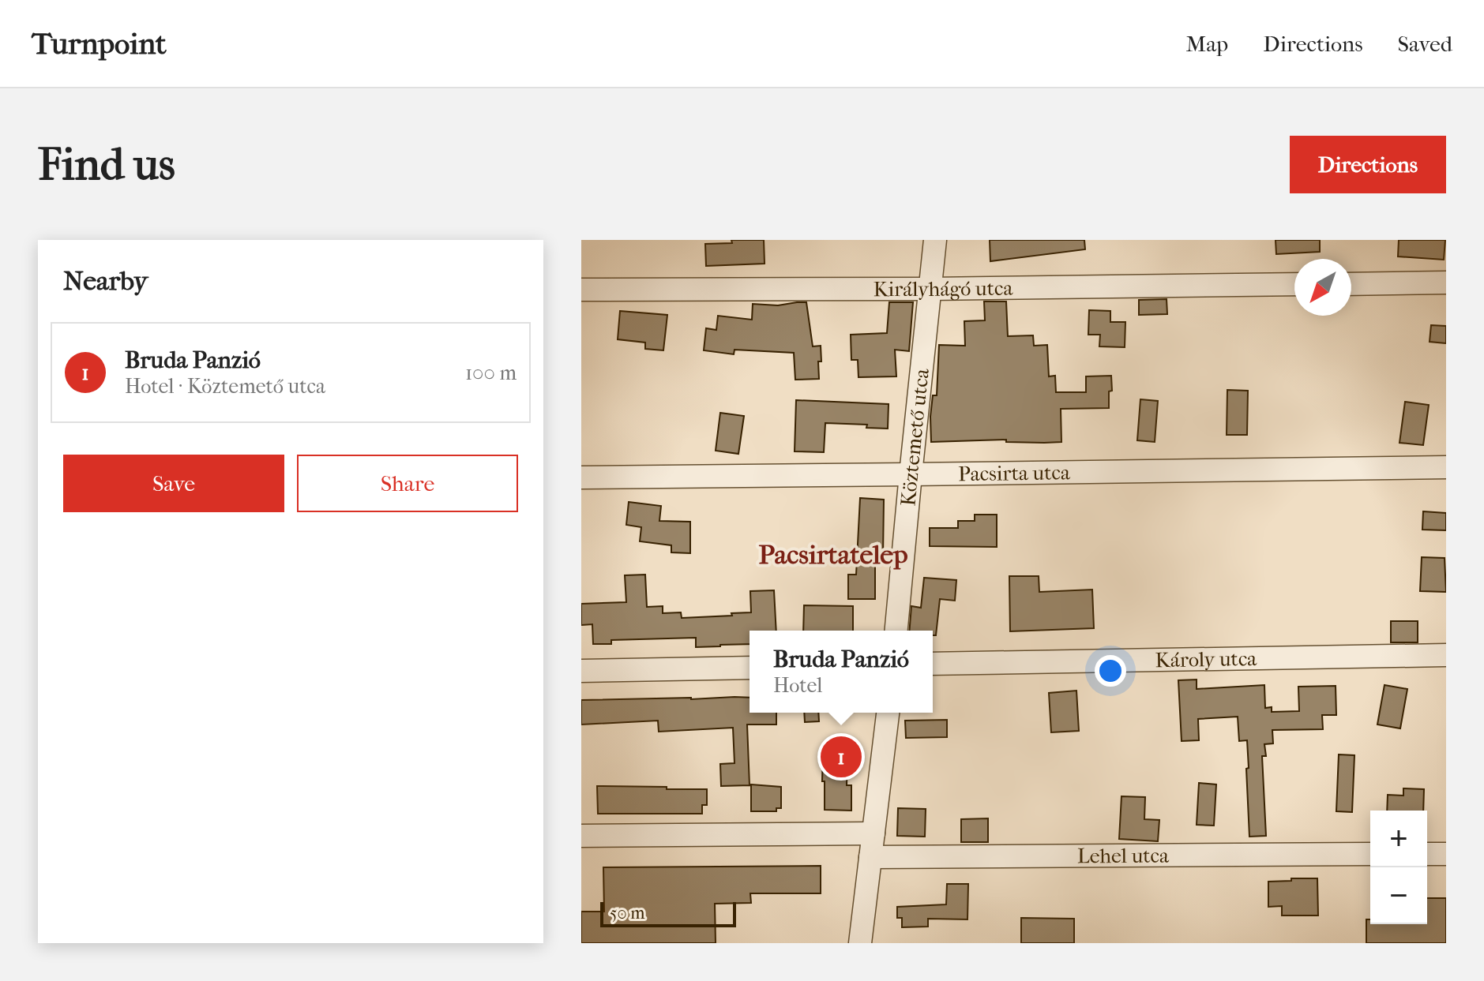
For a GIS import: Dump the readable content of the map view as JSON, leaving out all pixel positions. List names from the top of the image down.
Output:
{
  "streets": {
    "street": [
      "Királyhágó utca",
      "Köztemető utca",
      "Pacsirta utca",
      "Károly utca",
      "Lehel utca"
    ]
  },
  "crossings": [
    ["Királyhágó utca", "Köztemető utca"],
    ["Köztemető utca", "Pacsirta utca"]
  ],
  "districts": ["Pacsirtatelep"],
  "scale_bar": "50 m",
  "north": "bottom left",
  "page": {
    "header": "Turnpoint",
    "nav": ["Map", "Directions", "Saved"],
    "buttons": [
      "Directions",
      ["Save", "Share"]
    ],
    "title": "Find us",
    "heading": "Nearby",
    "list": [
      {
        "mark": "1",
        "name": "Bruda Panzió",
        "note": "Hotel · Köztemető utca",
        "value": "100 m"
      }
    ],
    "popup": ["Bruda Panzió", "Hotel"],
    "pins": "1",
    "map_buttons": ["+", "−"],
    "scale": "50 m"
  }
}
